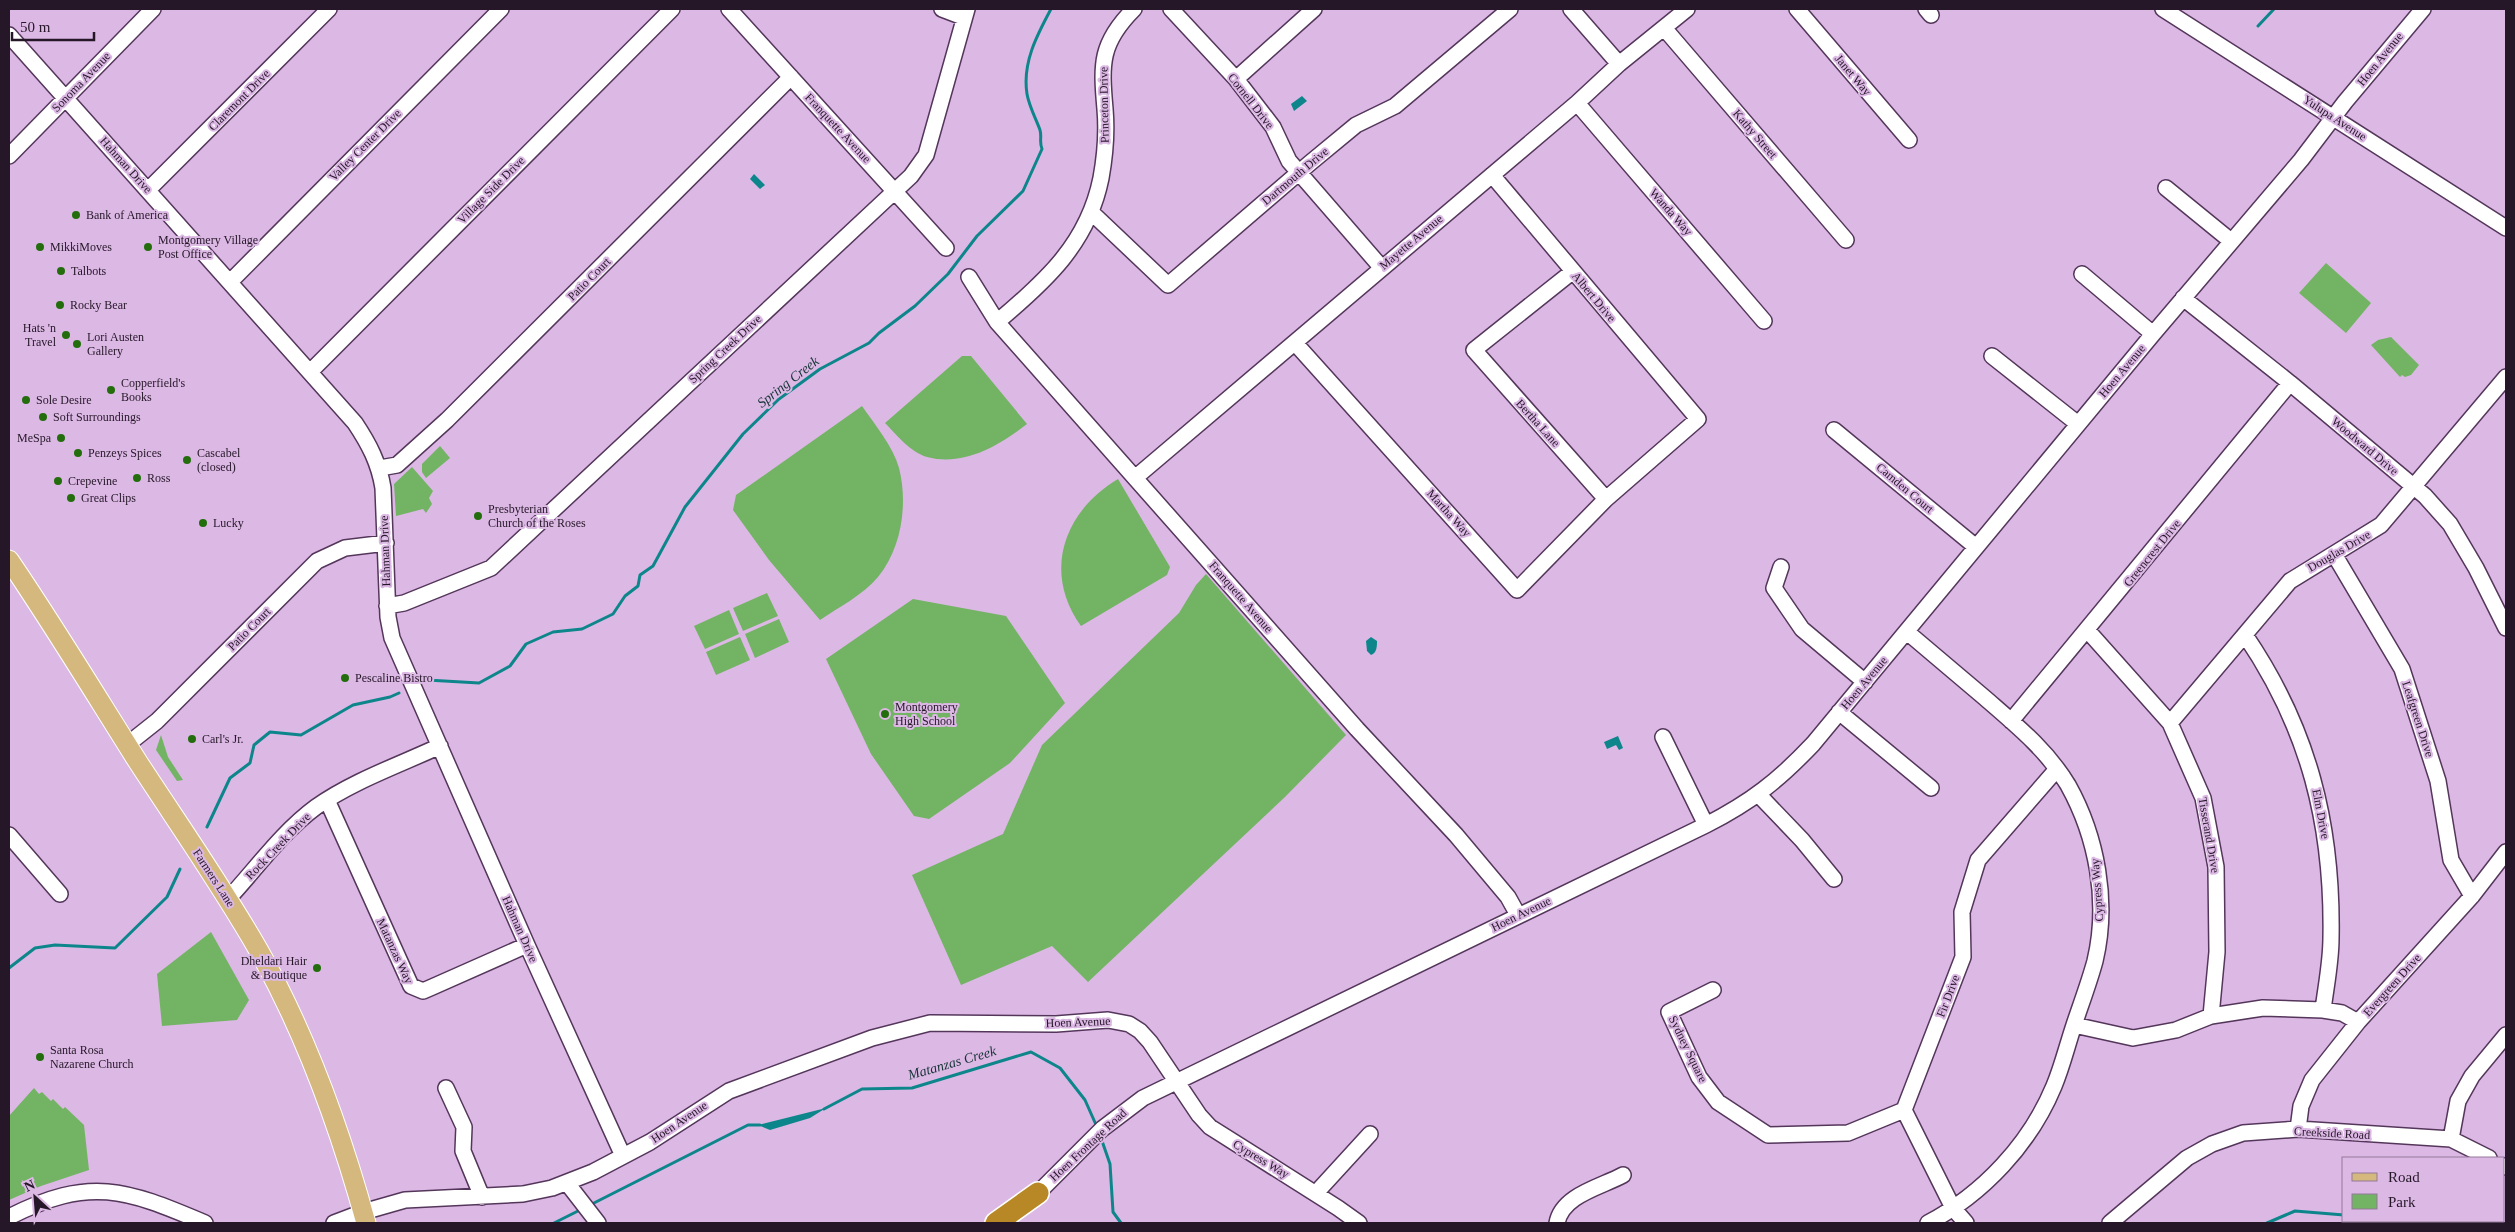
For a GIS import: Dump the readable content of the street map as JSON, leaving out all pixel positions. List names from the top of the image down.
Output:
{
  "streets": {
    "main road": ["Farmers Lane"],
    "street": [
      "Hoen Avenue",
      "Janet Way",
      "Sonoma Avenue",
      "Claremont Drive",
      "Cornell Drive",
      "Princeton Drive",
      "Yulupa Avenue",
      "Franquette Avenue",
      "Kathy Street",
      "Valley Center Drive",
      "Hahman Drive",
      "Dartmouth Drive",
      "Village Side Drive",
      "Wanda Way",
      "Mayette Avenue",
      "Patio Court",
      "Albert Drive",
      "Spring Creek Drive",
      "Bertha Lane",
      "Woodward Drive",
      "Camden Court",
      "Martha Way",
      "Douglas Drive",
      "Greencrest Drive",
      "Leafgreen Drive",
      "Elm Drive",
      "Tisserand Drive",
      "Rock Creek Drive",
      "Cypress Way",
      "Matanzas Way",
      "Evergreen Drive",
      "Fir Drive",
      "Sydney Square",
      "Creekside Road",
      "Hoen Frontage Road"
    ]
  },
  "crossings": [
    ["Hoen Avenue", "Yulupa Avenue"],
    ["Hoen Avenue", "Franquette Avenue"],
    ["Hoen Avenue", "Hahman Drive"],
    ["Hoen Avenue", "Woodward Drive"],
    ["Hoen Avenue", "Camden Court"],
    ["Hoen Avenue", "Farmers Lane"],
    ["Hoen Avenue", "Cypress Way"],
    ["Hoen Avenue", "Hoen Frontage Road"],
    ["Sonoma Avenue", "Hahman Drive"],
    ["Claremont Drive", "Hahman Drive"],
    ["Cornell Drive", "Dartmouth Drive"],
    ["Cornell Drive", "Mayette Avenue"],
    ["Princeton Drive", "Franquette Avenue"],
    ["Princeton Drive", "Dartmouth Drive"],
    ["Franquette Avenue", "Mayette Avenue"],
    ["Franquette Avenue", "Patio Court"],
    ["Franquette Avenue", "Spring Creek Drive"],
    ["Kathy Street", "Mayette Avenue"],
    ["Valley Center Drive", "Hahman Drive"],
    ["Hahman Drive", "Village Side Drive"],
    ["Hahman Drive", "Patio Court"],
    ["Hahman Drive", "Spring Creek Drive"],
    ["Hahman Drive", "Rock Creek Drive"],
    ["Hahman Drive", "Matanzas Way"],
    ["Wanda Way", "Mayette Avenue"],
    ["Mayette Avenue", "Albert Drive"],
    ["Mayette Avenue", "Martha Way"],
    ["Patio Court", "Farmers Lane"],
    ["Albert Drive", "Bertha Lane"],
    ["Albert Drive", "Martha Way"],
    ["Bertha Lane", "Martha Way"],
    ["Woodward Drive", "Douglas Drive"],
    ["Woodward Drive", "Greencrest Drive"],
    ["Douglas Drive", "Leafgreen Drive"],
    ["Douglas Drive", "Elm Drive"],
    ["Douglas Drive", "Tisserand Drive"],
    ["Greencrest Drive", "Tisserand Drive"],
    ["Greencrest Drive", "Cypress Way"],
    ["Leafgreen Drive", "Evergreen Drive"],
    ["Rock Creek Drive", "Farmers Lane"],
    ["Rock Creek Drive", "Matanzas Way"],
    ["Cypress Way", "Fir Drive"],
    ["Cypress Way", "Hoen Frontage Road"],
    ["Evergreen Drive", "Creekside Road"],
    ["Fir Drive", "Sydney Square"]
  ],
  "water": ["Spring Creek", "Matanzas Creek"],
  "places": [
    "Bank of America",
    "MikkiMoves",
    "Montgomery Village Post Office",
    "Talbots",
    "Rocky Bear",
    "Hats 'n Travel",
    "Lori Austen Gallery",
    "Copperfield's Books",
    "Sole Desire",
    "Soft Surroundings",
    "MeSpa",
    "Penzeys Spices",
    "Cascabel (closed)",
    "Ross",
    "Crepevine",
    "Great Clips",
    "Presbyterian Church of the Roses",
    "Lucky",
    "Pescaline Bistro",
    "Montgomery High School",
    "Carl's Jr.",
    "Dheldari Hair & Boutique",
    "Santa Rosa Nazarene Church"
  ],
  "legend": ["Road", "Park"],
  "scale_bar": "50 m",
  "north": "top left"
}
